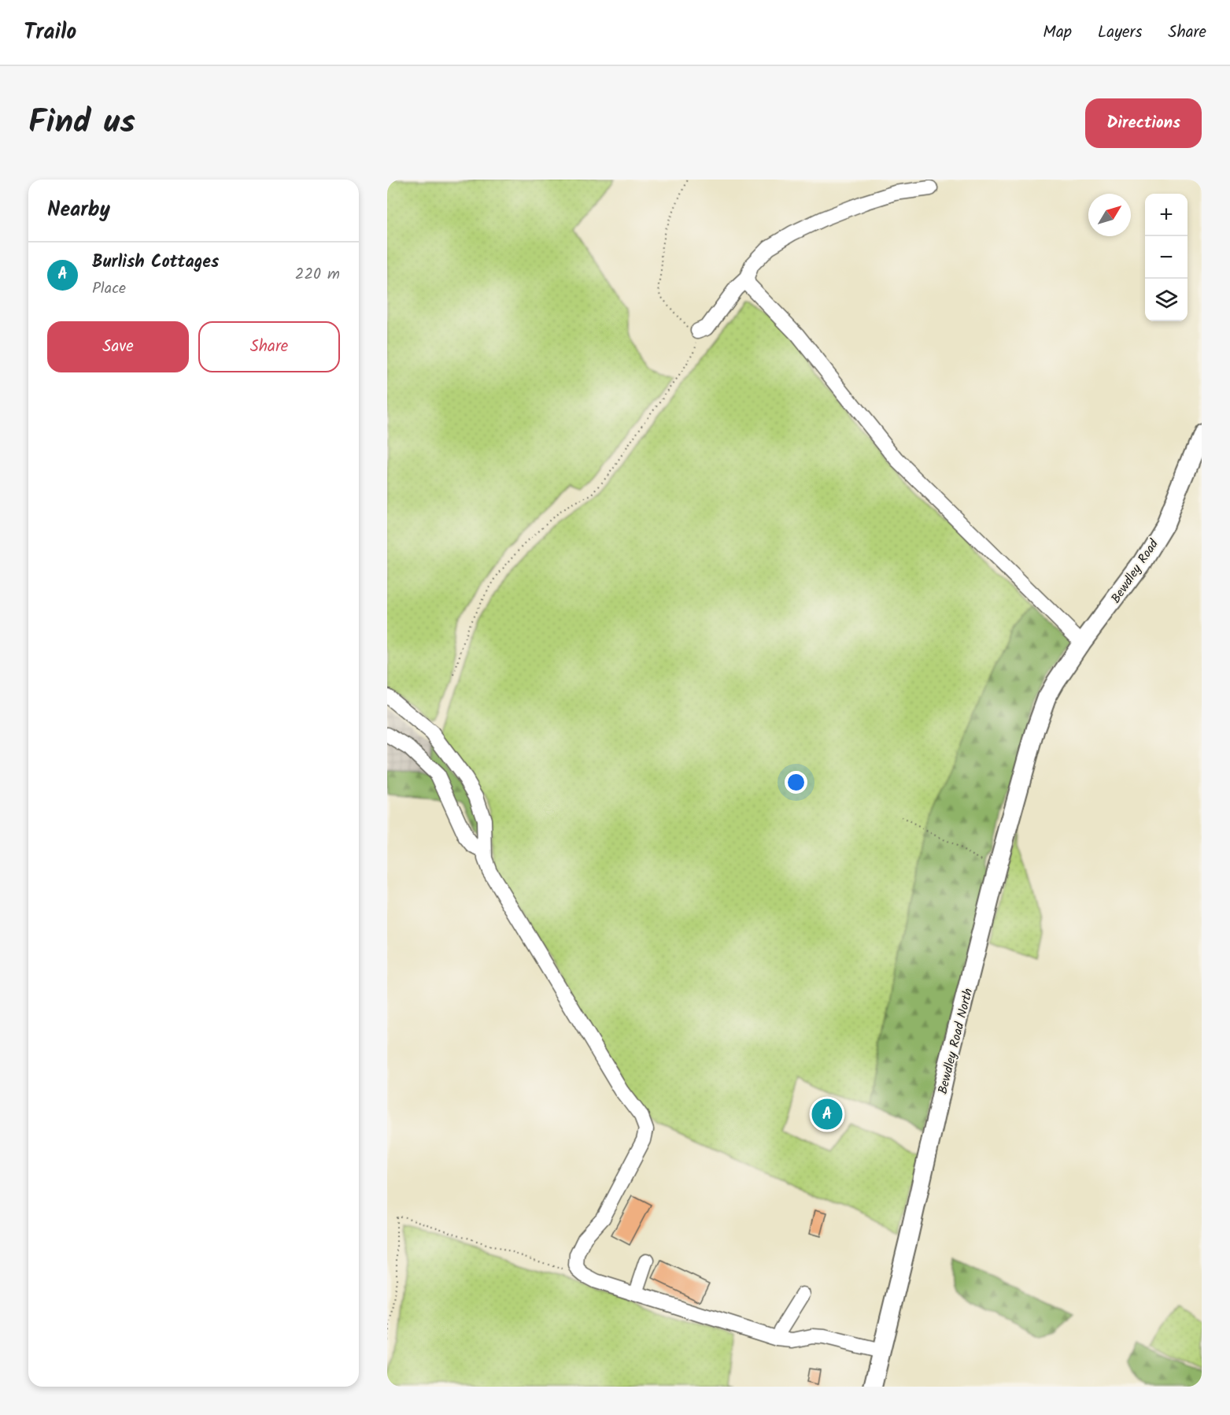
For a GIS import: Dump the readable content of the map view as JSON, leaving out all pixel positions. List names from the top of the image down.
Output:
{
  "streets": {
    "main road": ["Bewdley Road", "Bewdley Road North"]
  },
  "crossings": [
    ["Bewdley Road", "Bewdley Road North"]
  ],
  "north": "top right",
  "page": {
    "header": "Trailo",
    "nav": ["Map", "Layers", "Share"],
    "title": "Find us",
    "buttons": [
      "Directions",
      ["Save", "Share"]
    ],
    "heading": "Nearby",
    "map_buttons": ["+", "−"],
    "list": [
      {
        "mark": "A",
        "name": "Burlish Cottages",
        "note": "Place",
        "value": "220 m"
      }
    ],
    "pins": "A"
  }
}
